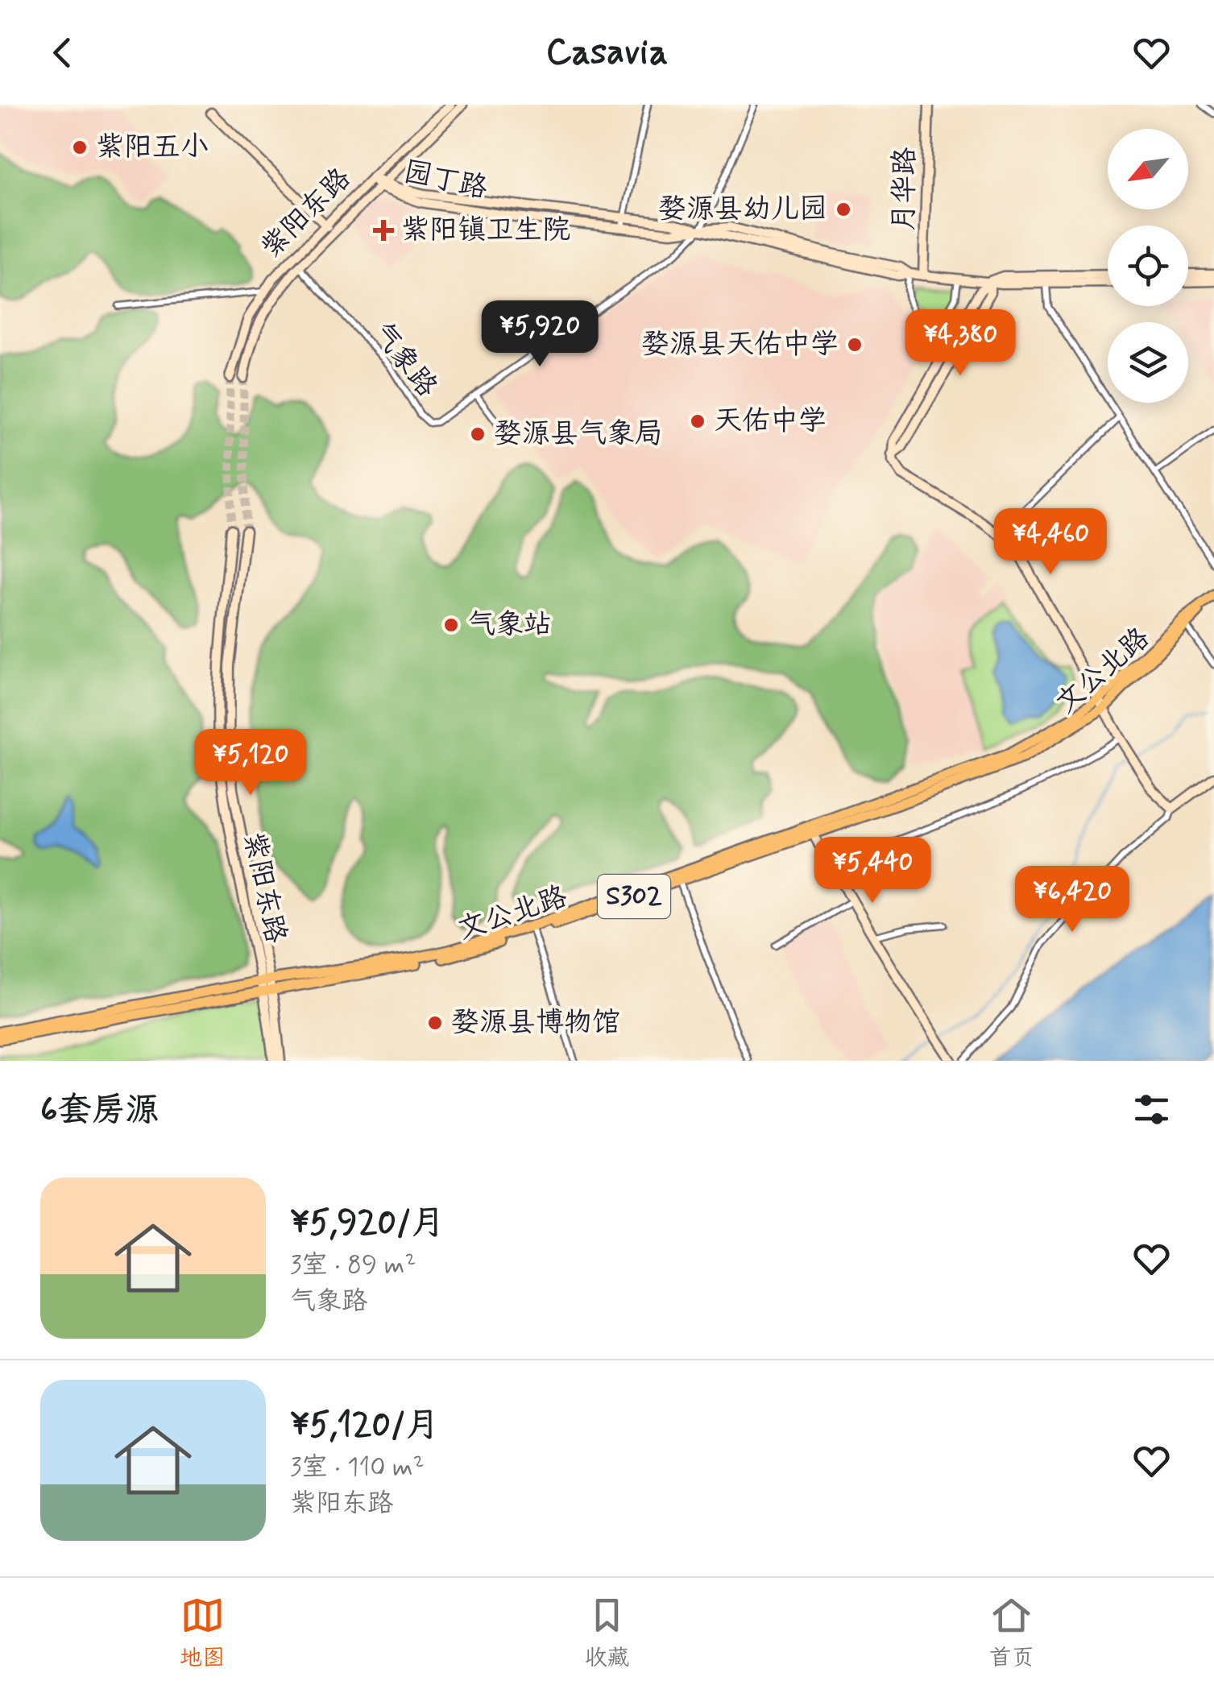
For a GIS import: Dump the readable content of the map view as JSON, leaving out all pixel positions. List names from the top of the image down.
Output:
{
  "streets": {
    "main road": [
      "园丁路",
      "月华路",
      "紫阳东路",
      "文公北路",
      "S302"
    ],
    "street": ["气象路"]
  },
  "crossings": [
    ["园丁路", "月华路"],
    ["园丁路", "紫阳东路"],
    ["园丁路", "气象路"],
    ["紫阳东路", "气象路"],
    ["紫阳东路", "文公北路"]
  ],
  "places": {
    "other": [
      "紫阳五小",
      "婺源县幼儿园",
      "婺源县天佑中学",
      "天佑中学",
      "婺源县气象局",
      "气象站",
      "婺源县博物馆"
    ],
    "health": ["紫阳镇卫生院"]
  },
  "north": "bottom left",
  "page": {
    "header": "Casavia",
    "price": [
      "¥5,920",
      "¥4,380",
      "¥4,460",
      "¥5,120",
      "¥5,440",
      "¥6,420"
    ],
    "heading": "6套房源",
    "list": [
      {
        "name": "¥5,920/月",
        "note": "3室 · 89 m² · 气象路"
      },
      {
        "name": "¥5,120/月",
        "note": "3室 · 110 m² · 紫阳东路"
      }
    ],
    "tabs": ["地图", "收藏", "首页"]
  }
}
